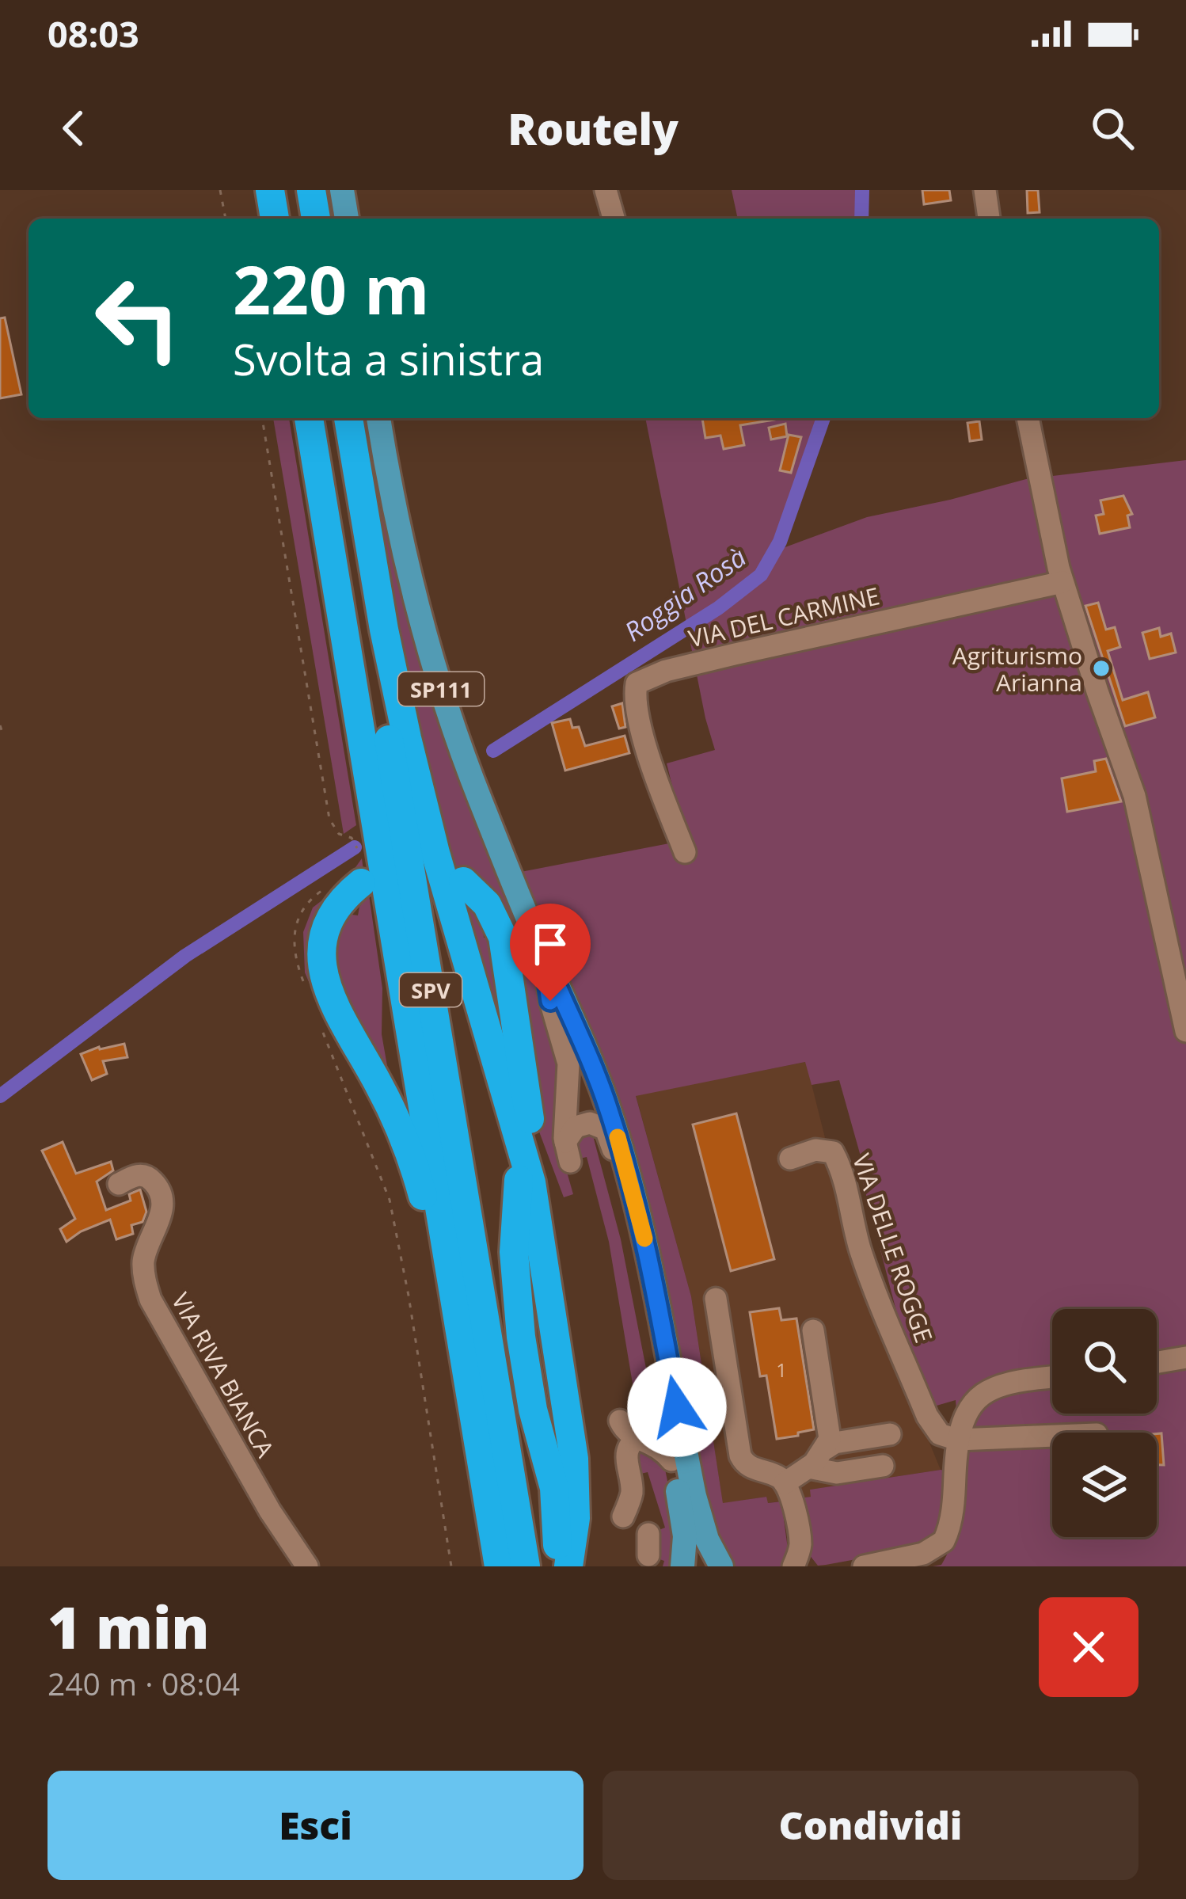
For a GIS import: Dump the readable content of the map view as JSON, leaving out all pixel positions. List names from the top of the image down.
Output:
{
  "streets": {
    "highway": ["SPV"],
    "main road": ["SP111"],
    "street": ["VIA DEL CARMINE", "VIA DELLE ROGGE", "VIA RIVA BIANCA"]
  },
  "water": ["Roggia Rosà"],
  "places": ["Agriturismo Arianna"],
  "house_numbers": ["1"],
  "page": {
    "status": "08:03",
    "header": "Routely",
    "turn": ["220 m", "Svolta a sinistra"],
    "heading": ["1 min", "240 m · 08:04"],
    "buttons": ["Esci", "Condividi"]
  }
}
